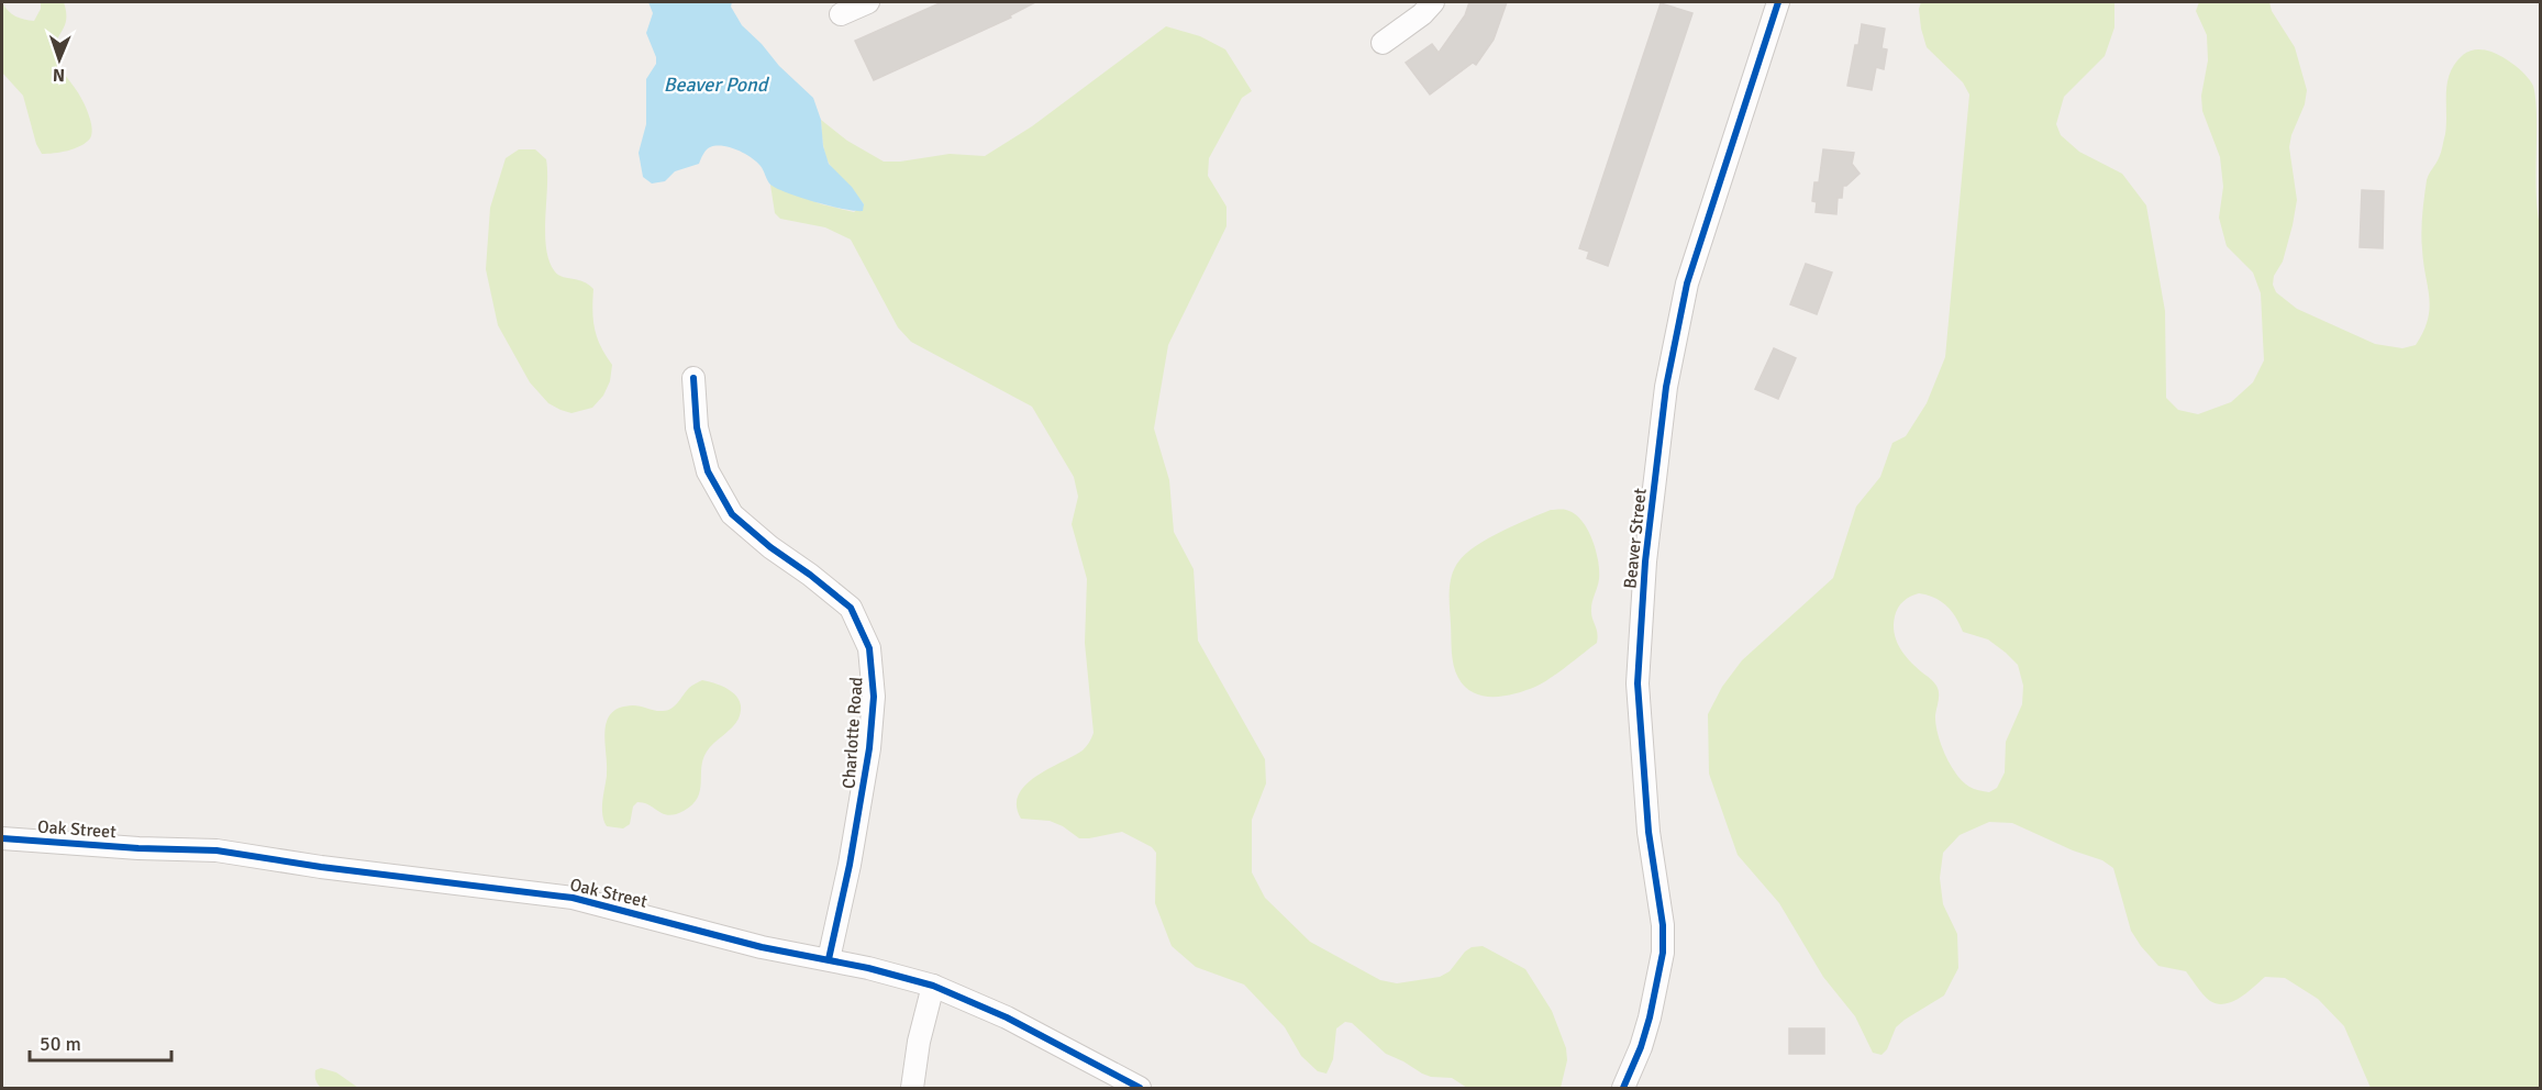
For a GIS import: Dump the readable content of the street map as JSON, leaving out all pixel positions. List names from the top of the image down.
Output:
{
  "streets": {
    "street": ["Beaver Street", "Charlotte Road", "Oak Street"]
  },
  "crossings": [
    ["Charlotte Road", "Oak Street"]
  ],
  "water": ["Beaver Pond"],
  "scale_bar": "50 m",
  "north": "bottom"
}
